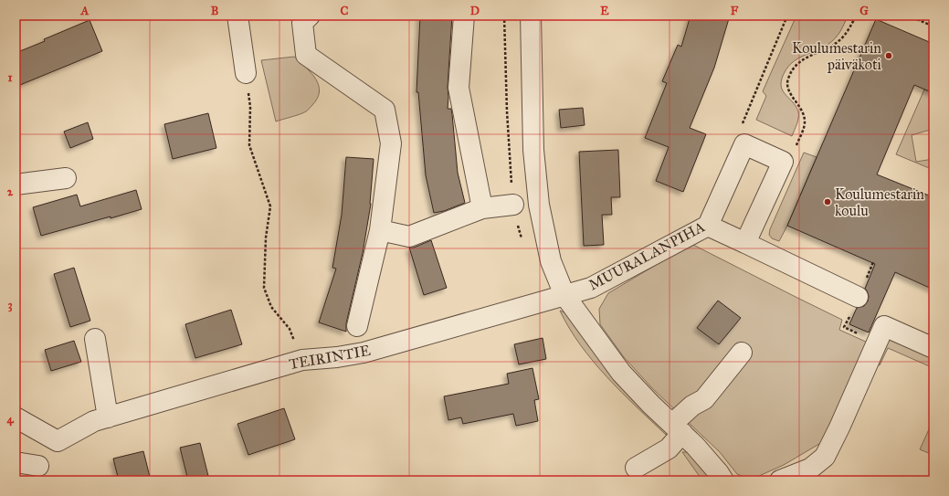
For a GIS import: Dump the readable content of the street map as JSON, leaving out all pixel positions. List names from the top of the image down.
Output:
{
  "streets": {
    "street": ["MUURALANPIHA", "TEIRINTIE"]
  },
  "crossings": [
    ["MUURALANPIHA", "TEIRINTIE"]
  ],
  "places": ["Koulumestarin päiväkoti", "Koulumestarin koulu"],
  "grid": {
    "columns": [
      "A",
      "B",
      "C",
      "D",
      "E",
      "F",
      "G"
    ],
    "rows": [
      "1",
      "2",
      "3",
      "4"
    ]
  }
}
